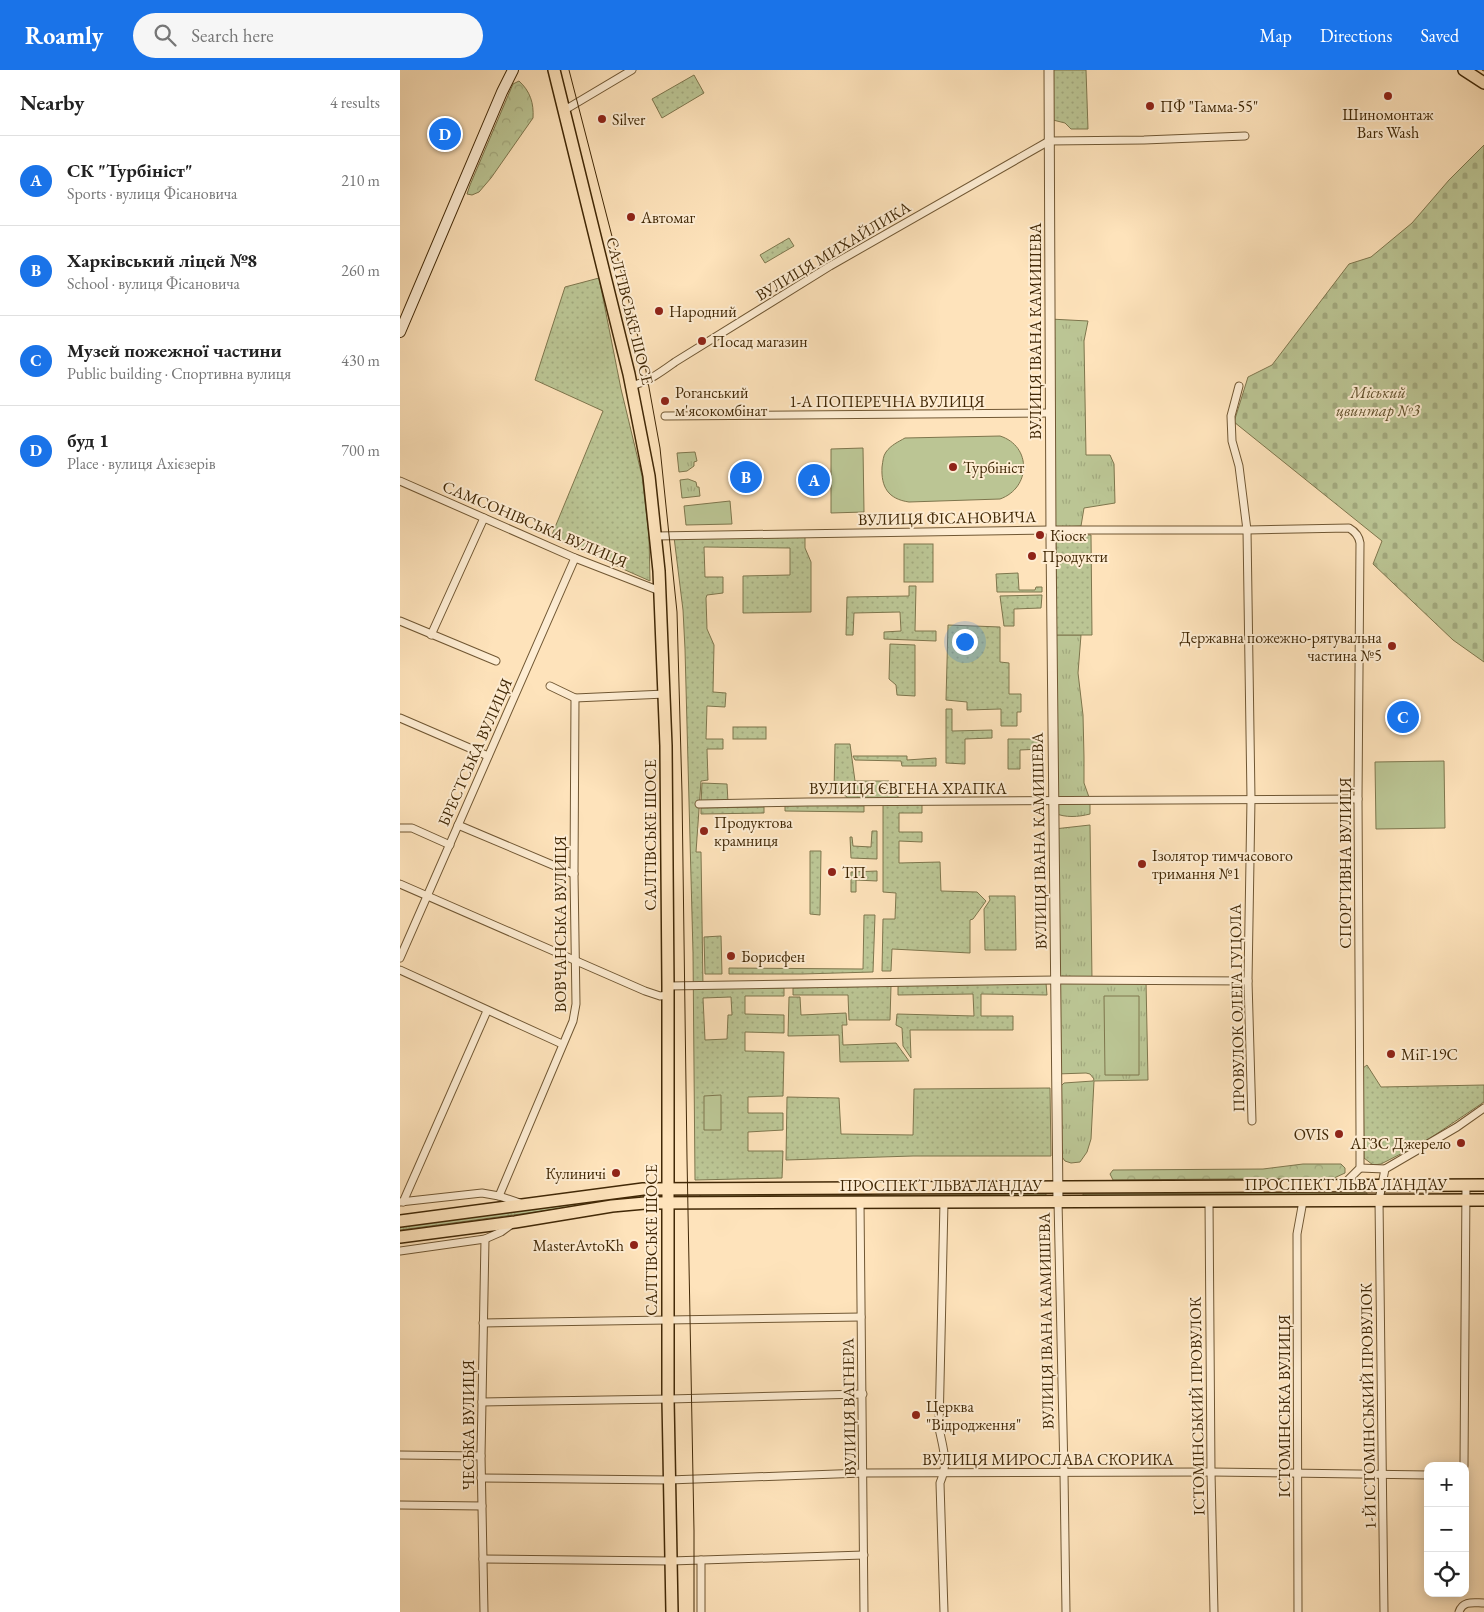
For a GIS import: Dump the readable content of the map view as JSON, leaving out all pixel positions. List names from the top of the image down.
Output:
{
  "streets": {
    "main road": ["САЛТІВСЬКЕ ШОСЕ", "ПРОСПЕКТ ЛЬВА ЛАНДАУ"],
    "street": [
      "ВУЛИЦЯ МИХАЙЛИКА",
      "ВУЛИЦЯ ІВАНА КАМИШЕВА",
      "1-А ПОПЕРЕЧНА ВУЛИЦЯ",
      "ВУЛИЦЯ ФІСАНОВИЧА",
      "САМСОНІВСЬКА ВУЛИЦЯ",
      "БРЕСТСЬКА ВУЛИЦЯ",
      "ВУЛИЦЯ ЄВГЕНА ХРАПКА",
      "СПОРТИВНА ВУЛИЦЯ",
      "ВОВЧАНСЬКА ВУЛИЦЯ",
      "ПРОВУЛОК ОЛЕГА ГУЦОЛА",
      "ІСТОМІНСЬКИЙ ПРОВУЛОК",
      "ІСТОМІНСЬКА ВУЛИЦЯ",
      "1-Й ІСТОМІНСЬКИЙ ПРОВУЛОК",
      "ВУЛИЦЯ ВАГНЕРА",
      "ЧЕСЬКА ВУЛИЦЯ",
      "ВУЛИЦЯ МИРОСЛАВА СКОРИКА"
    ]
  },
  "crossings": [
    ["ВУЛИЦЯ МИХАЙЛИКА", "САЛТІВСЬКЕ ШОСЕ"],
    ["ВУЛИЦЯ МИХАЙЛИКА", "ВУЛИЦЯ ІВАНА КАМИШЕВА"],
    ["САЛТІВСЬКЕ ШОСЕ", "ВУЛИЦЯ ФІСАНОВИЧА"],
    ["САЛТІВСЬКЕ ШОСЕ", "САМСОНІВСЬКА ВУЛИЦЯ"],
    ["САЛТІВСЬКЕ ШОСЕ", "ПРОСПЕКТ ЛЬВА ЛАНДАУ"],
    ["САЛТІВСЬКЕ ШОСЕ", "ВУЛИЦЯ МИРОСЛАВА СКОРИКА"],
    ["ВУЛИЦЯ ІВАНА КАМИШЕВА", "1-А ПОПЕРЕЧНА ВУЛИЦЯ"],
    ["ВУЛИЦЯ ІВАНА КАМИШЕВА", "ВУЛИЦЯ ФІСАНОВИЧА"],
    ["ВУЛИЦЯ ІВАНА КАМИШЕВА", "ВУЛИЦЯ ЄВГЕНА ХРАПКА"],
    ["ВУЛИЦЯ ІВАНА КАМИШЕВА", "ПРОСПЕКТ ЛЬВА ЛАНДАУ"],
    ["ВУЛИЦЯ ІВАНА КАМИШЕВА", "ВУЛИЦЯ МИРОСЛАВА СКОРИКА"],
    ["ВУЛИЦЯ ФІСАНОВИЧА", "СПОРТИВНА ВУЛИЦЯ"],
    ["ВУЛИЦЯ ФІСАНОВИЧА", "ПРОВУЛОК ОЛЕГА ГУЦОЛА"],
    ["САМСОНІВСЬКА ВУЛИЦЯ", "БРЕСТСЬКА ВУЛИЦЯ"],
    ["ВУЛИЦЯ ЄВГЕНА ХРАПКА", "СПОРТИВНА ВУЛИЦЯ"],
    ["ВУЛИЦЯ ЄВГЕНА ХРАПКА", "ПРОВУЛОК ОЛЕГА ГУЦОЛА"],
    ["ПРОСПЕКТ ЛЬВА ЛАНДАУ", "ІСТОМІНСЬКИЙ ПРОВУЛОК"],
    ["ПРОСПЕКТ ЛЬВА ЛАНДАУ", "ІСТОМІНСЬКА ВУЛИЦЯ"],
    ["ПРОСПЕКТ ЛЬВА ЛАНДАУ", "1-Й ІСТОМІНСЬКИЙ ПРОВУЛОК"],
    ["ПРОСПЕКТ ЛЬВА ЛАНДАУ", "ВУЛИЦЯ ВАГНЕРА"],
    ["ІСТОМІНСЬКИЙ ПРОВУЛОК", "ВУЛИЦЯ МИРОСЛАВА СКОРИКА"],
    ["ІСТОМІНСЬКА ВУЛИЦЯ", "ВУЛИЦЯ МИРОСЛАВА СКОРИКА"],
    ["1-Й ІСТОМІНСЬКИЙ ПРОВУЛОК", "ВУЛИЦЯ МИРОСЛАВА СКОРИКА"],
    ["ВУЛИЦЯ ВАГНЕРА", "ВУЛИЦЯ МИРОСЛАВА СКОРИКА"],
    ["ЧЕСЬКА ВУЛИЦЯ", "ВУЛИЦЯ МИРОСЛАВА СКОРИКА"]
  ],
  "parks": ["Міський цвинтар №3"],
  "places": [
    "Шиномонтаж Bars Wash",
    "ПФ \"Гамма-55\"",
    "Silver",
    "Автомаг",
    "Народний",
    "Посад магазин",
    "Роганський м'ясокомбінат",
    "Турбініст",
    "Кіоск",
    "Продукти",
    "Державна пожежно-рятувальна частина №5",
    "Продуктова крамниця",
    "Ізолятор тимчасового тримання №1",
    "ТП",
    "Борисфен",
    "МіГ-19С",
    "OVIS",
    "АГЗС Джерело",
    "Кулиничі",
    "MasterAvtoKh",
    "Церква \"Відродження\""
  ],
  "page": {
    "header": "Roamly",
    "search": "Search here",
    "nav": ["Map", "Directions", "Saved"],
    "heading": ["Nearby", "4 results"],
    "pins": [
      "D",
      "B",
      "A",
      "C"
    ],
    "list": [
      {
        "mark": "A",
        "name": "СК \"Турбініст\"",
        "note": "Sports · вулиця Фісановича",
        "value": "210 m"
      },
      {
        "mark": "B",
        "name": "Харківський ліцей №8",
        "note": "School · вулиця Фісановича",
        "value": "260 m"
      },
      {
        "mark": "C",
        "name": "Музей пожежної частини",
        "note": "Public building · Спортивна вулиця",
        "value": "430 m"
      },
      {
        "mark": "D",
        "name": "буд 1",
        "note": "Place · вулиця Ахієзерів",
        "value": "700 m"
      }
    ],
    "map_buttons": ["+", "−"]
  }
}
